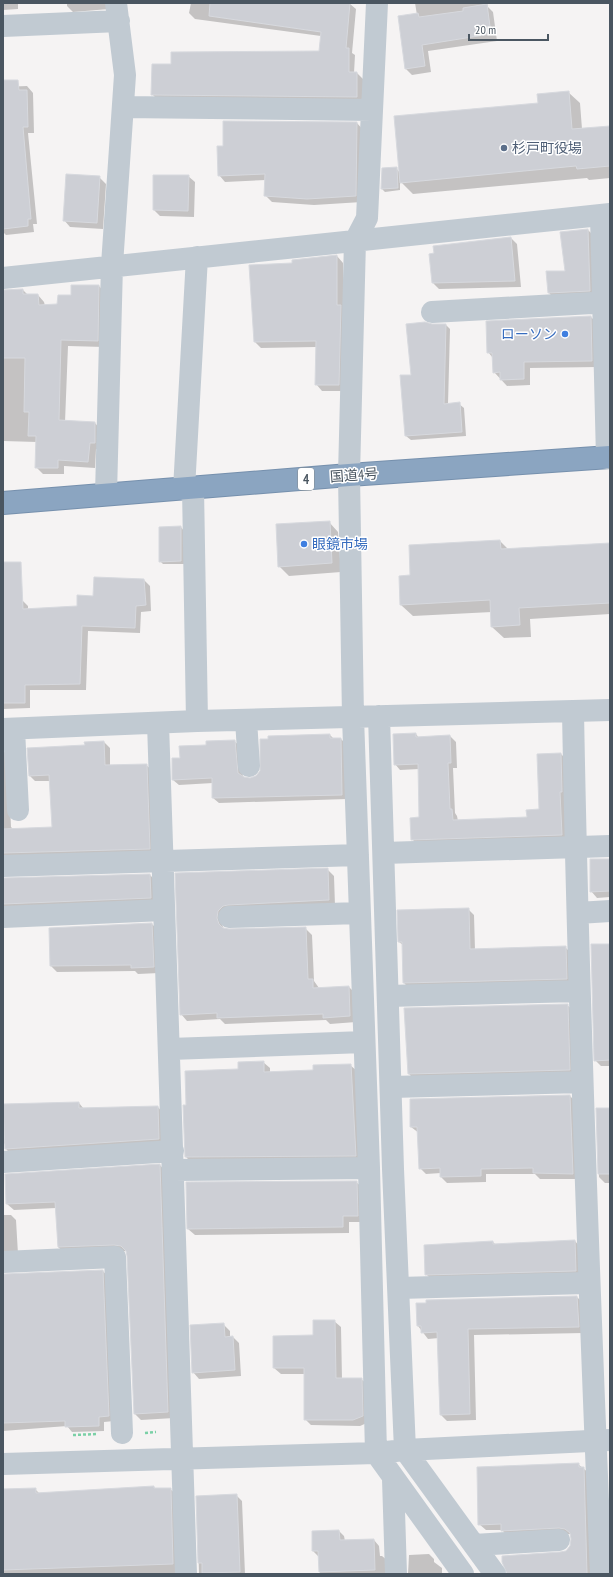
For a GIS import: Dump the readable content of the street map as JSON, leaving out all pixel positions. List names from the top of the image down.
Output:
{
  "streets": {
    "highway": ["国道4号", "4"]
  },
  "places": ["杉戸町役場", "ローソン", "眼鏡市場"],
  "scale_bar": "20 m"
}
